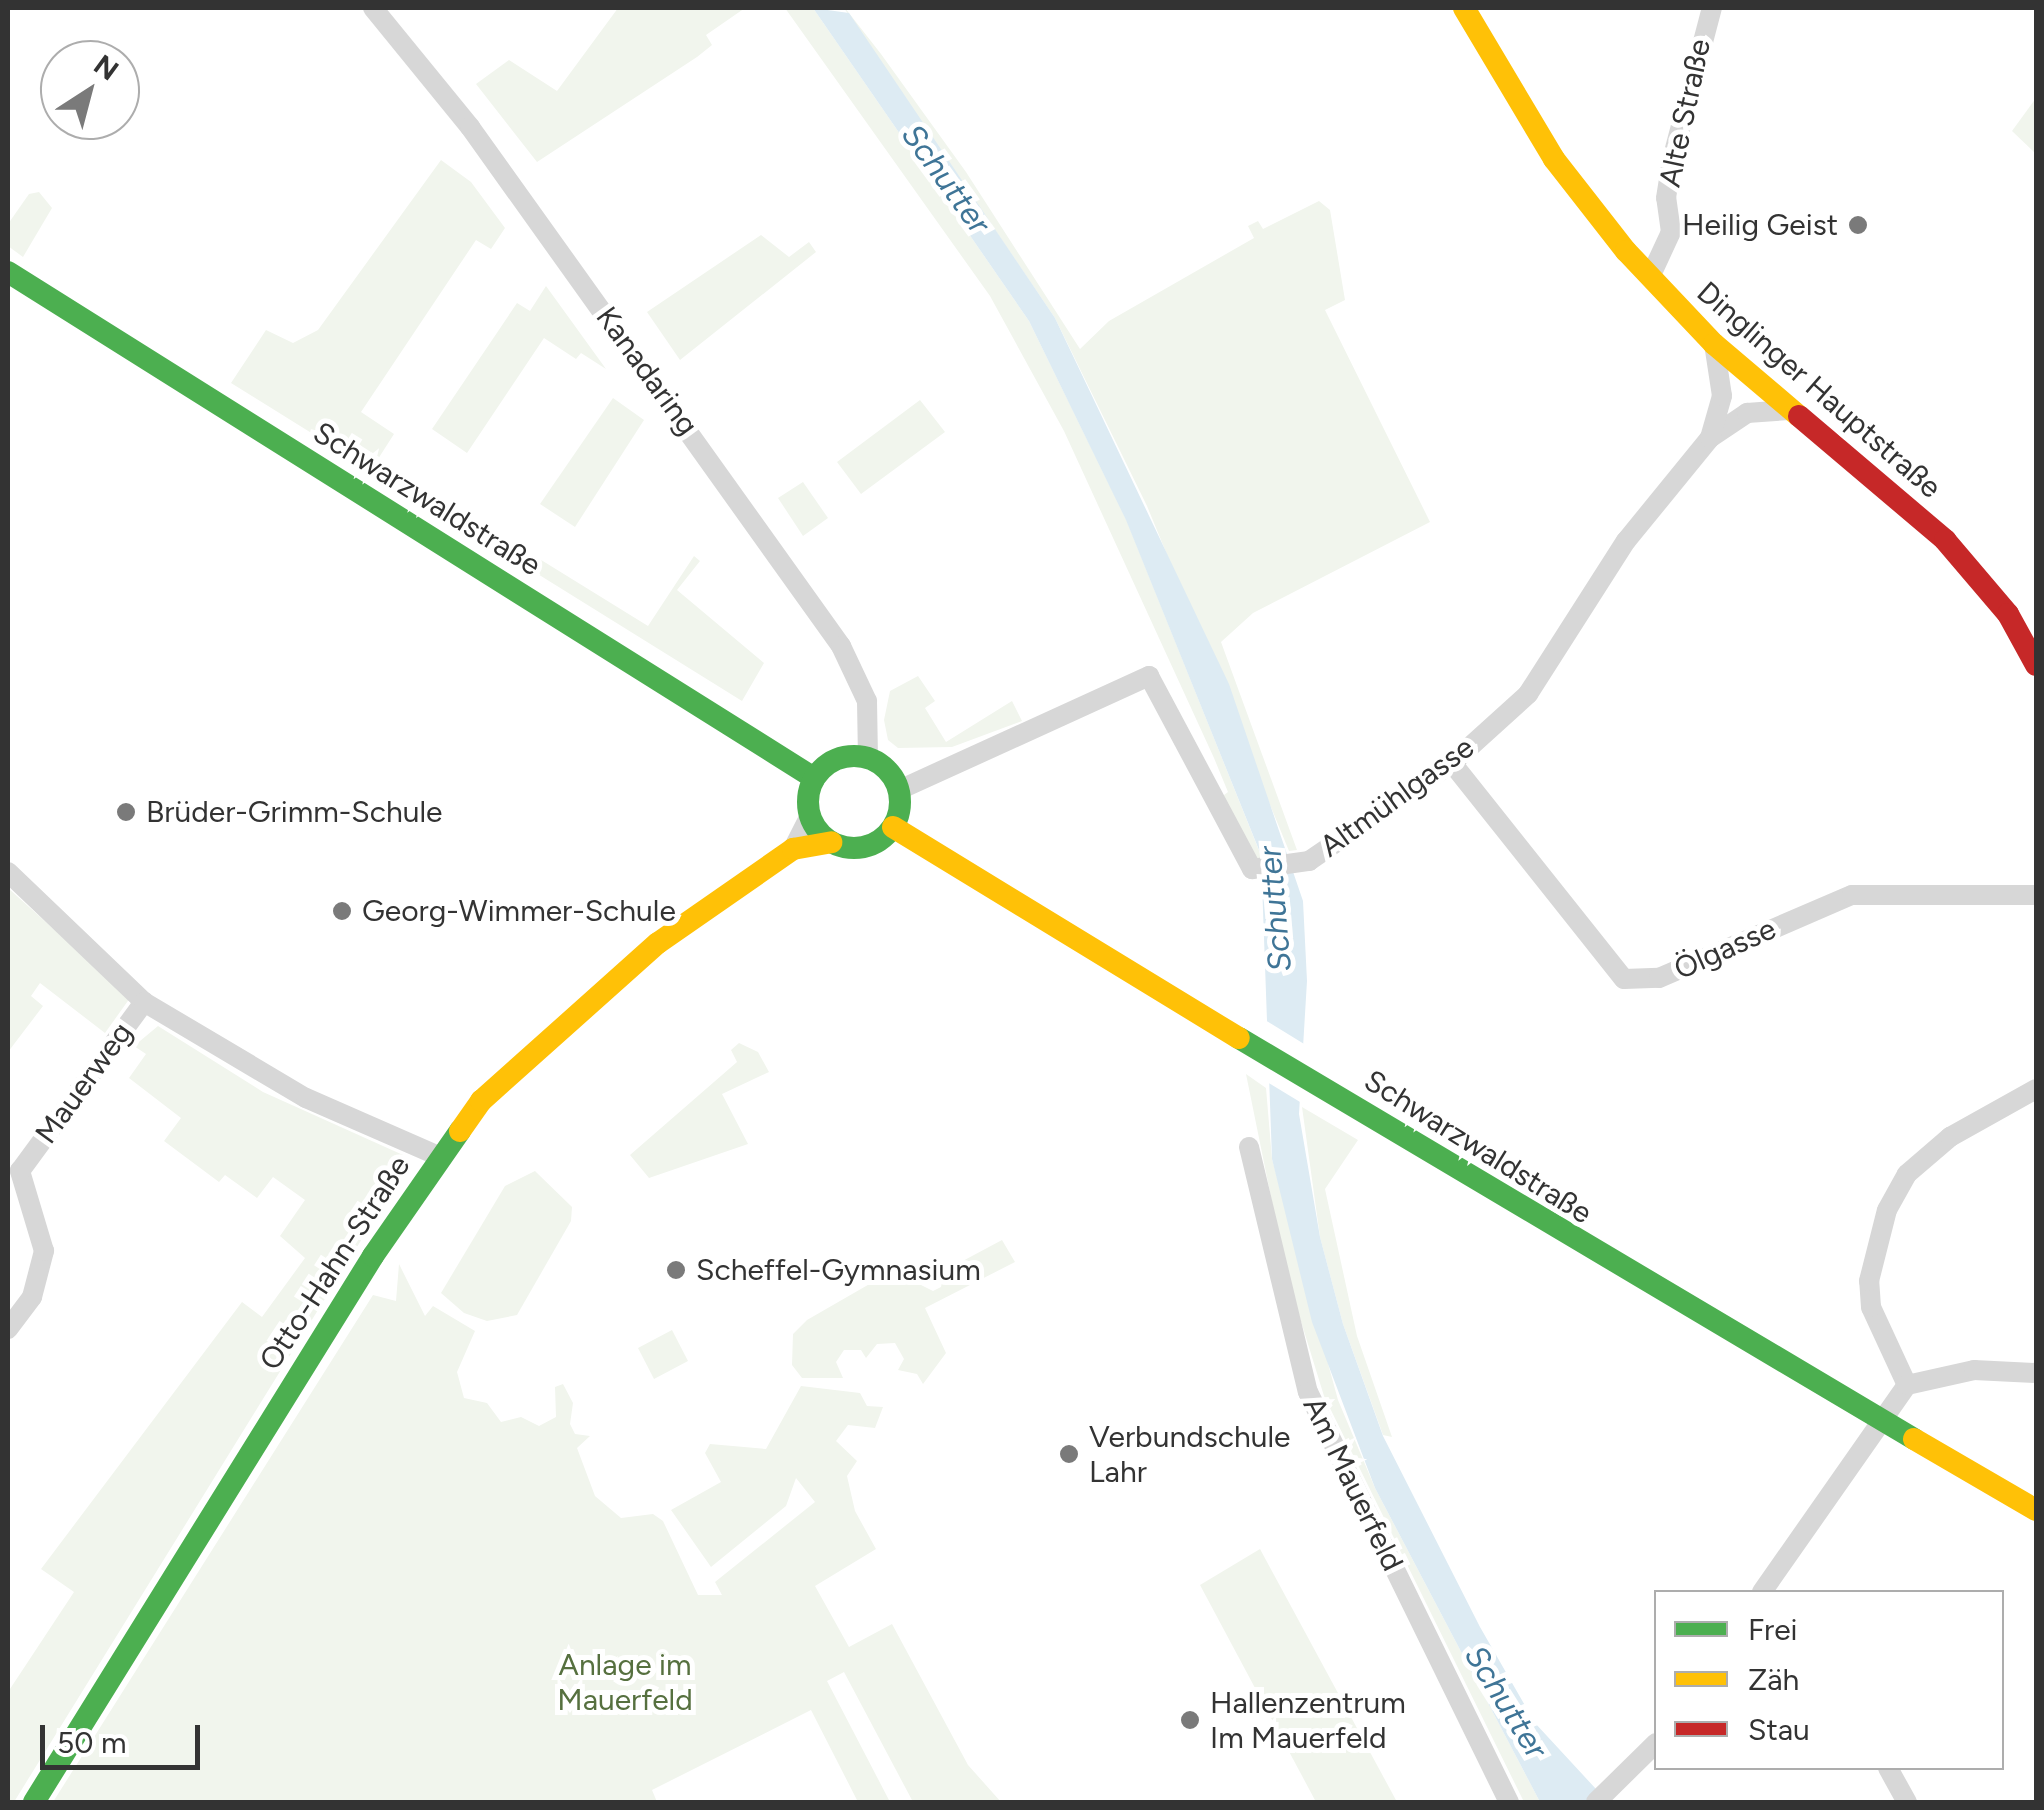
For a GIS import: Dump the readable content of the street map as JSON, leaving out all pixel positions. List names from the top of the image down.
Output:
{
  "streets": {
    "street": [
      "Alte Straße",
      "Kanadaring",
      "Dinglinger Hauptstraße",
      "Schwarzwaldstraße",
      "Altmühlgasse",
      "Ölgasse",
      "Mauerweg",
      "Otto-Hahn-Straße",
      "Am Mauerfeld"
    ]
  },
  "crossings": [
    ["Alte Straße", "Dinglinger Hauptstraße"],
    ["Kanadaring", "Schwarzwaldstraße"],
    ["Kanadaring", "Altmühlgasse"],
    ["Kanadaring", "Otto-Hahn-Straße"],
    ["Dinglinger Hauptstraße", "Altmühlgasse"],
    ["Schwarzwaldstraße", "Altmühlgasse"],
    ["Schwarzwaldstraße", "Otto-Hahn-Straße"],
    ["Altmühlgasse", "Ölgasse"],
    ["Altmühlgasse", "Otto-Hahn-Straße"],
    ["Mauerweg", "Otto-Hahn-Straße"]
  ],
  "water": ["Schutter"],
  "parks": ["Anlage im Mauerfeld"],
  "places": [
    "Heilig Geist",
    "Brüder-Grimm-Schule",
    "Georg-Wimmer-Schule",
    "Scheffel-Gymnasium",
    "Verbundschule Lahr",
    "Hallenzentrum Im Mauerfeld"
  ],
  "legend": ["Frei", "Zäh", "Stau"],
  "scale_bar": "50 m",
  "north": "top right"
}
